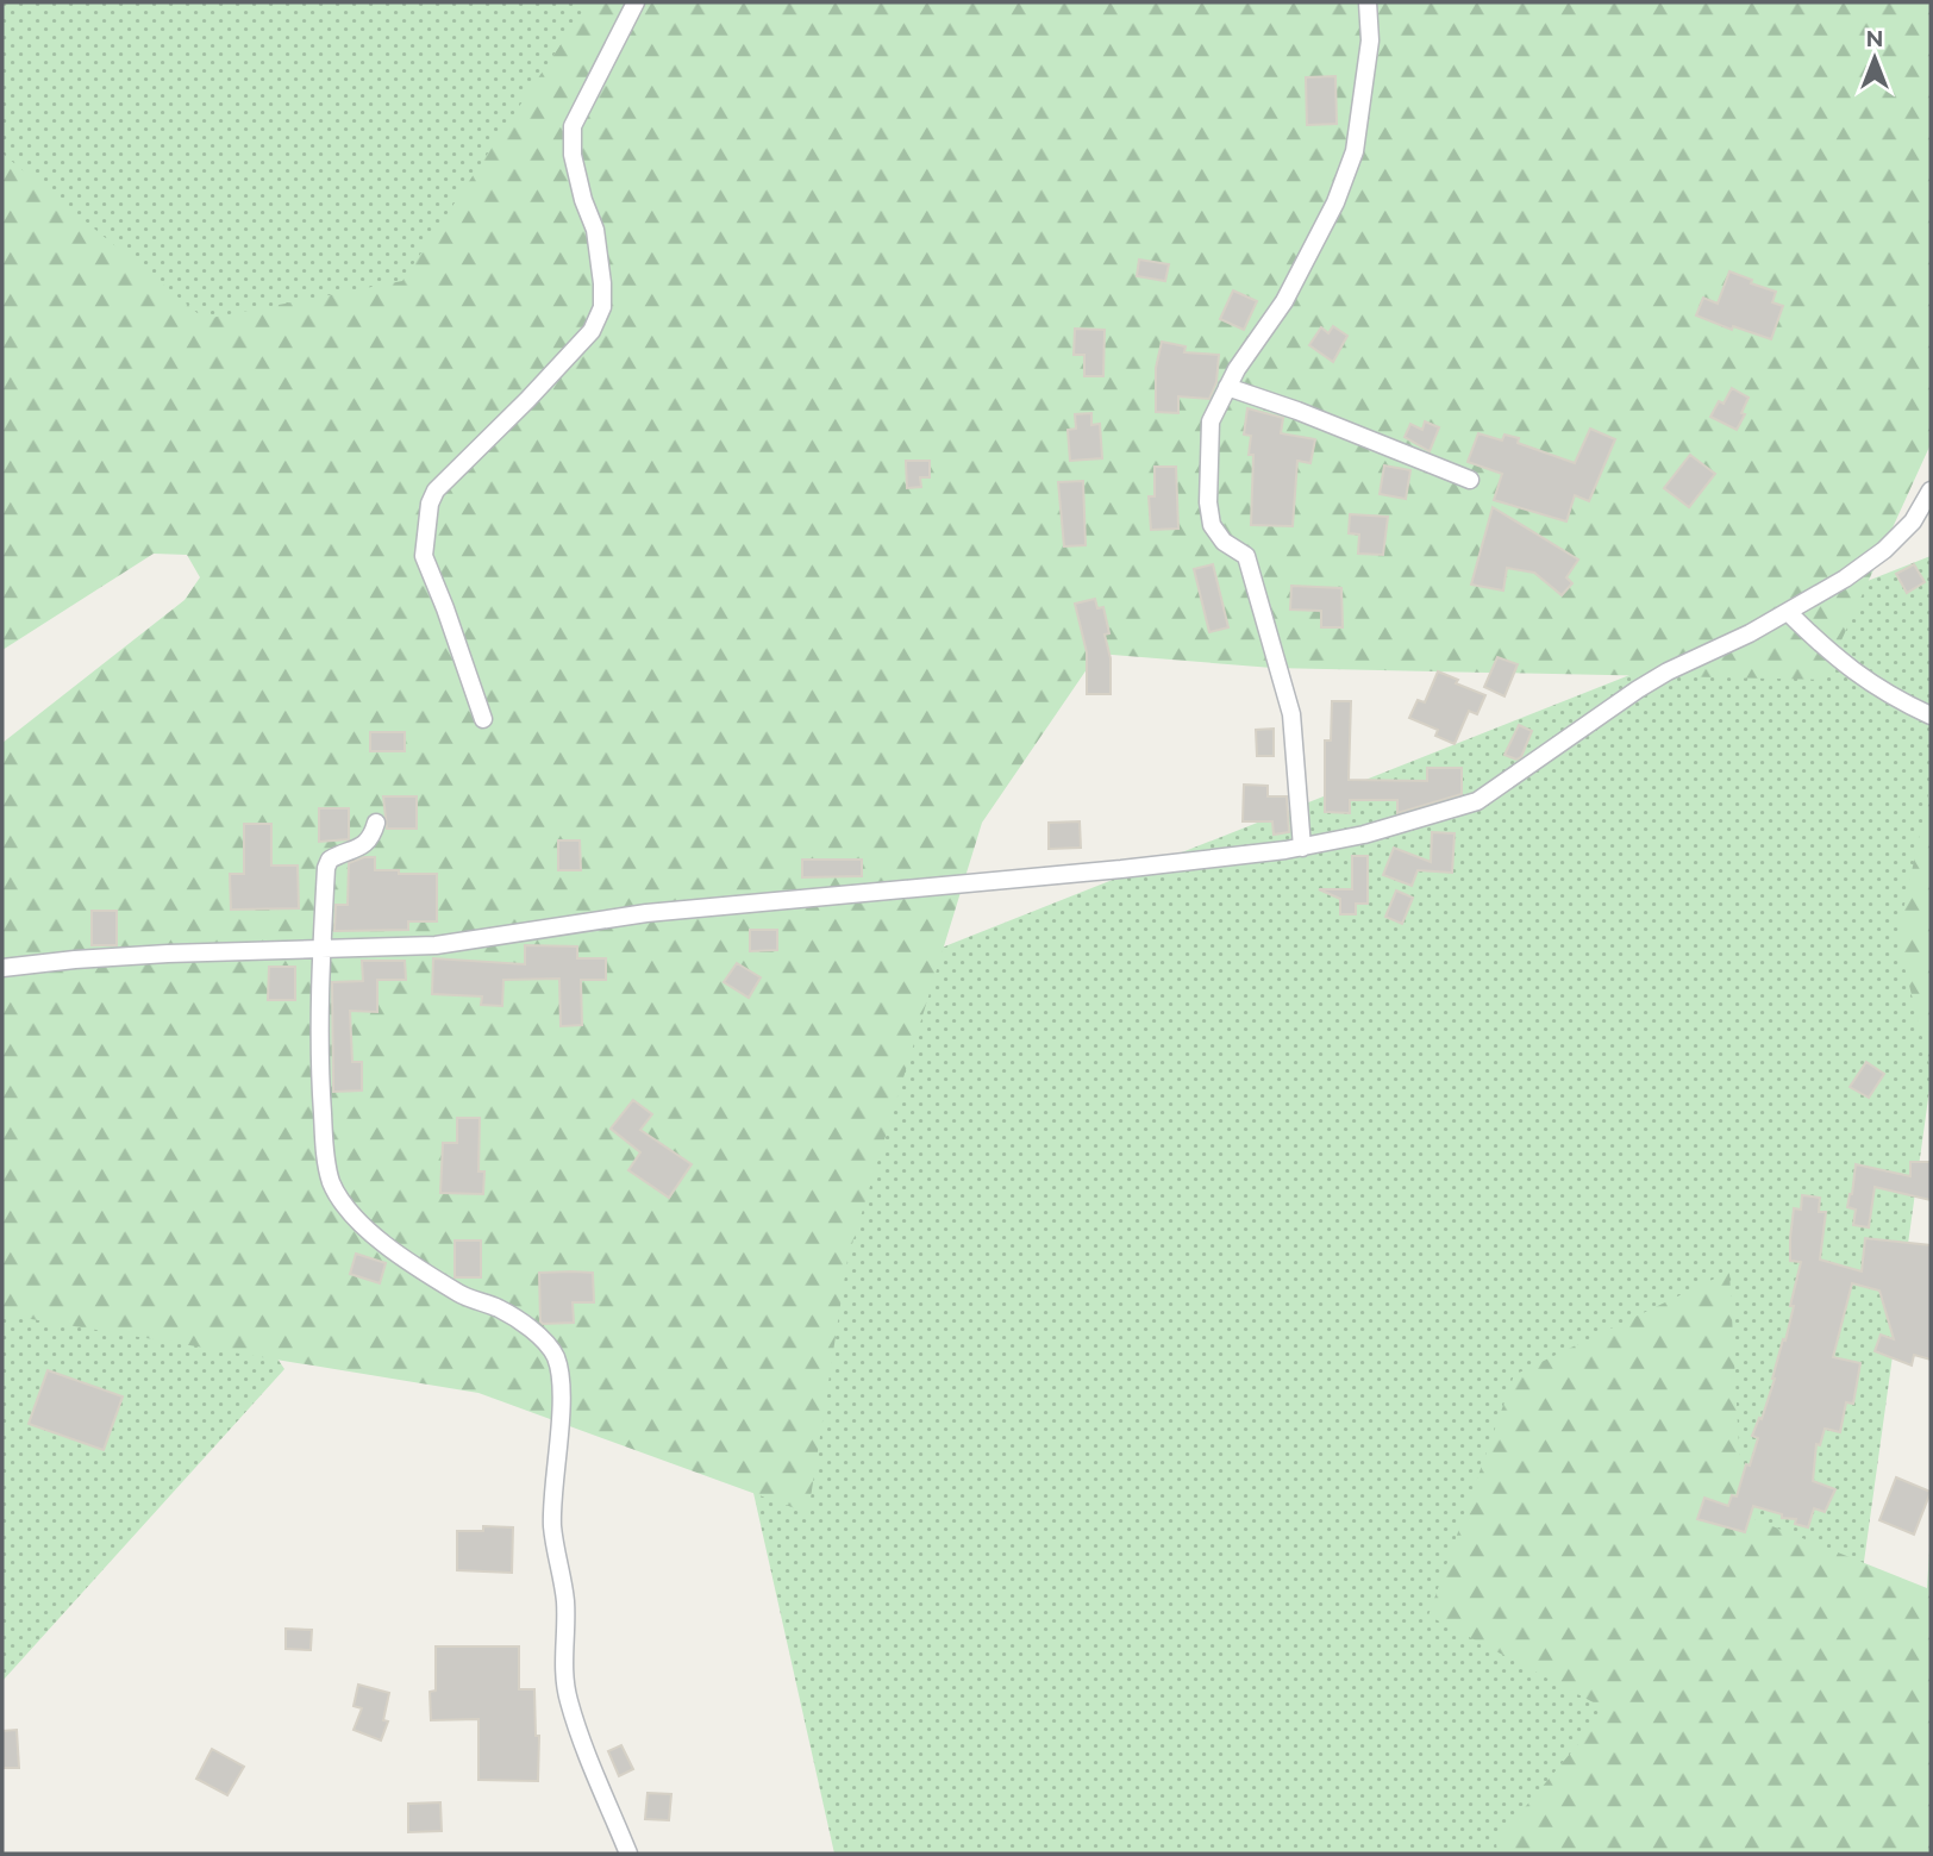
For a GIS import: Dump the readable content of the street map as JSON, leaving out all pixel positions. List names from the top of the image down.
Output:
{
  "north": "top"
}
